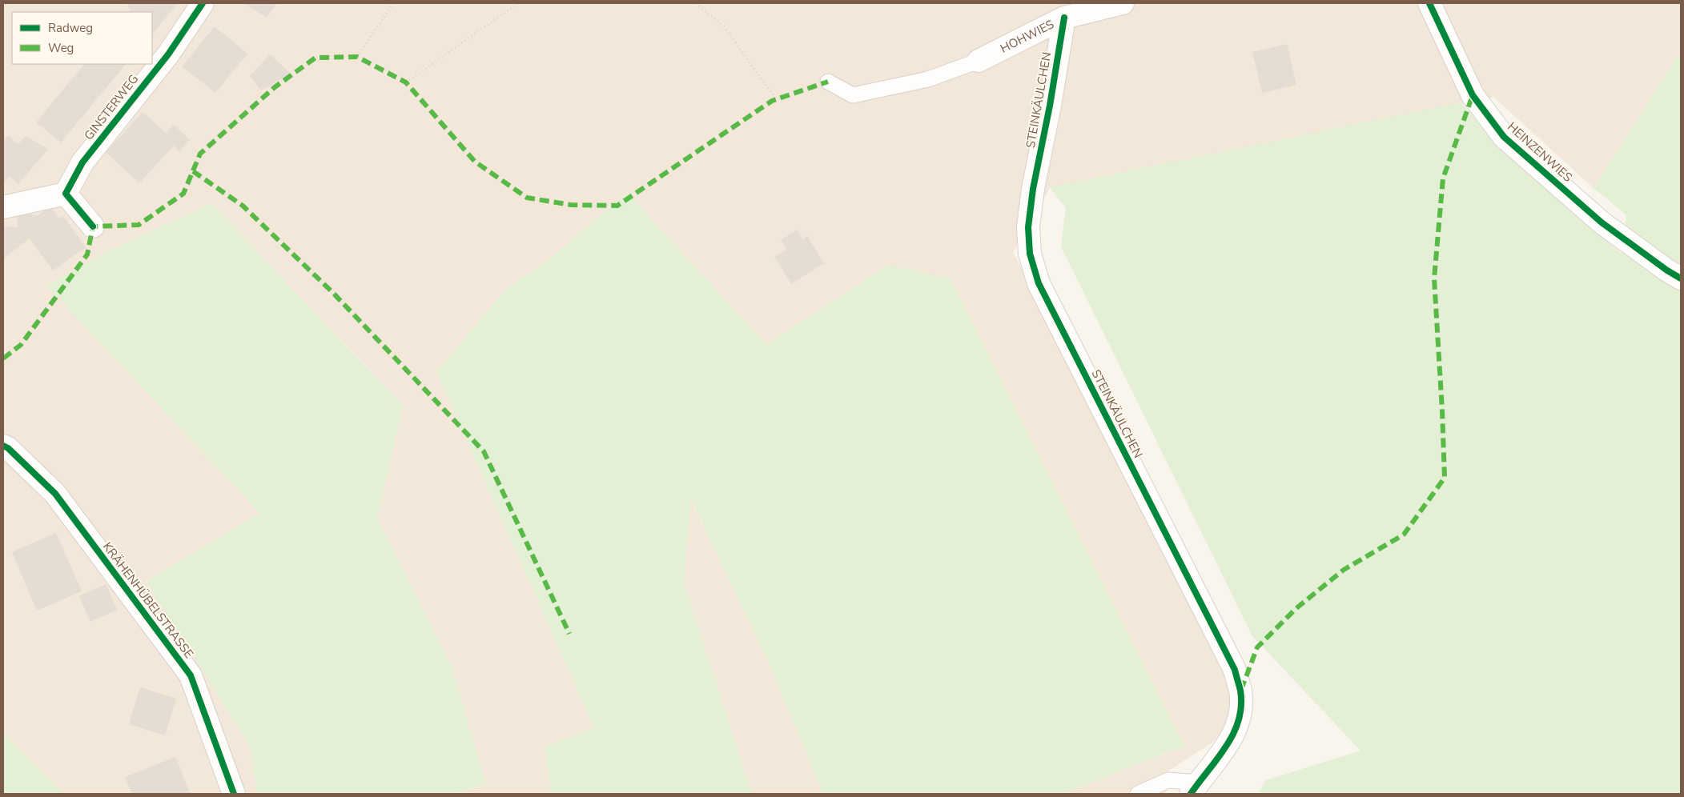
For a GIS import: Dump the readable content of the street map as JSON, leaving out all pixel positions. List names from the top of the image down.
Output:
{
  "streets": {
    "street": [
      "HOHWIES",
      "STEINKÄULCHEN",
      "GINSTERWEG",
      "HEINZENWIES",
      "KRÄHENHÜBELSTRASSE"
    ]
  },
  "crossings": [
    ["HOHWIES", "STEINKÄULCHEN"]
  ],
  "legend": ["Radweg", "Weg"]
}
